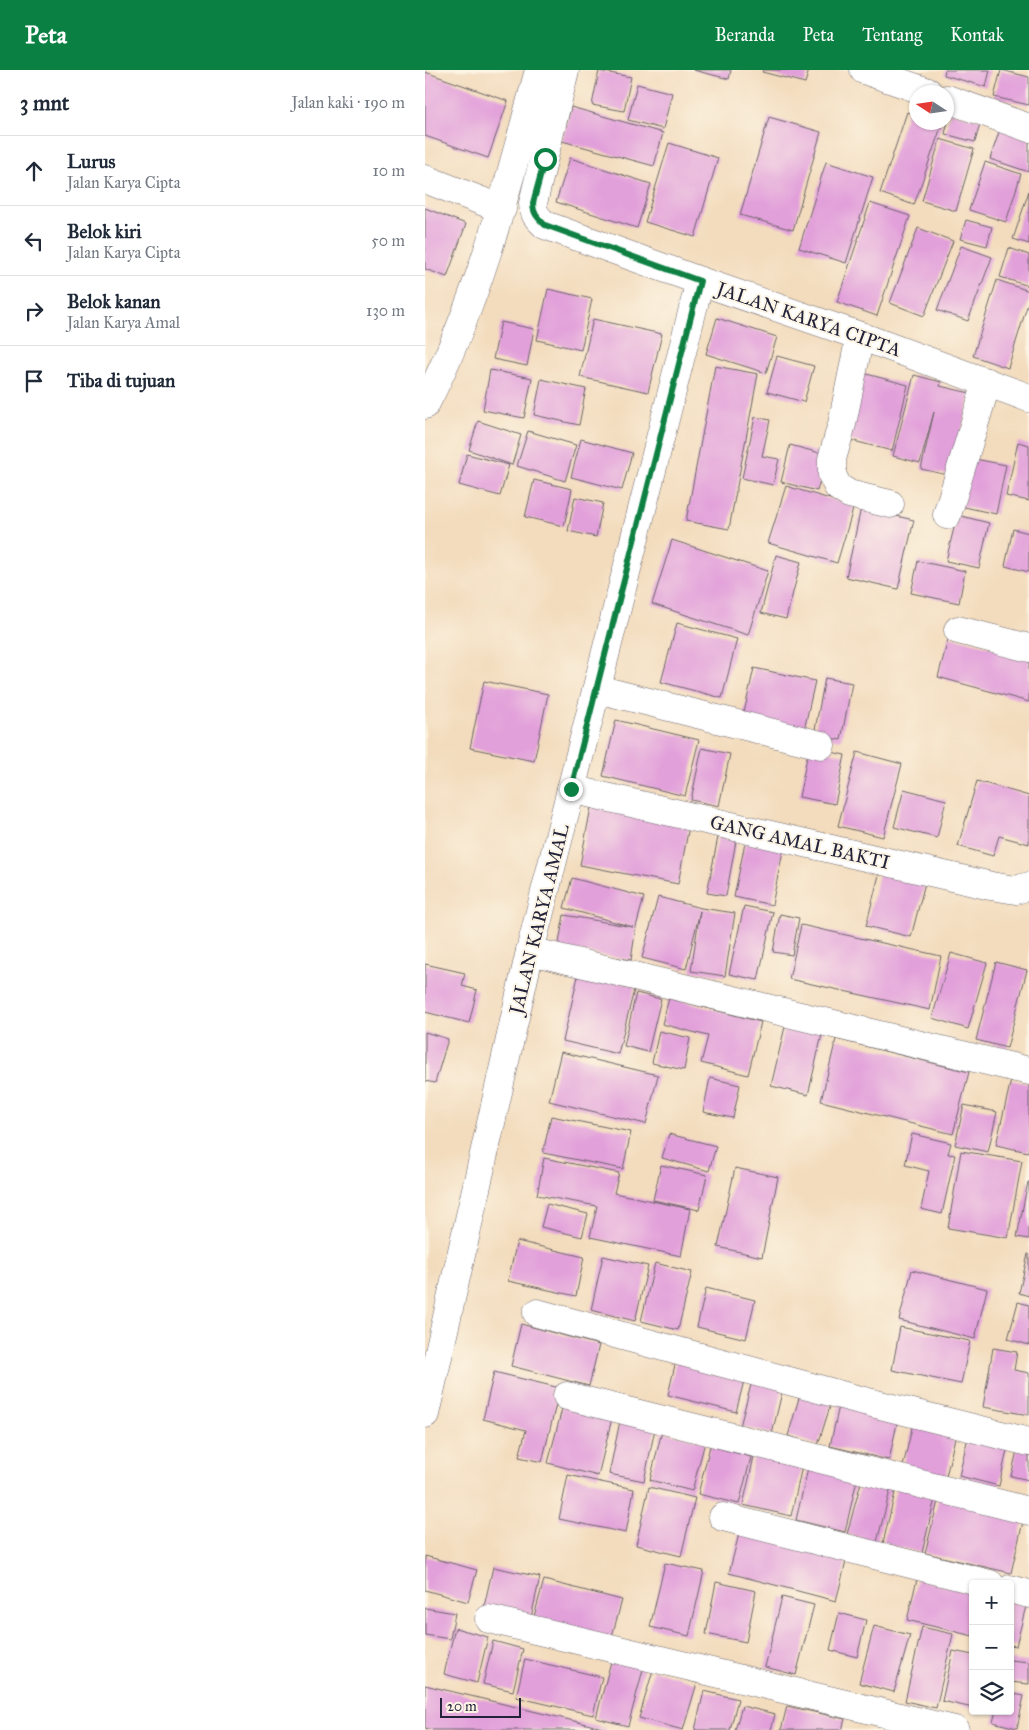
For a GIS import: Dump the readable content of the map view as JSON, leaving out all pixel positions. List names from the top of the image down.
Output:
{
  "streets": {
    "street": ["JALAN KARYA CIPTA", "GANG AMAL BAKTI", "JALAN KARYA AMAL"]
  },
  "crossings": [
    ["JALAN KARYA CIPTA", "JALAN KARYA AMAL"],
    ["GANG AMAL BAKTI", "JALAN KARYA AMAL"]
  ],
  "scale_bar": "20 m",
  "north": "left",
  "page": {
    "header": "Peta",
    "nav": [
      "Beranda",
      "Peta",
      "Tentang",
      "Kontak"
    ],
    "heading": ["3 mnt", "Jalan kaki · 190 m"],
    "list": [
      ["Lurus", "Jalan Karya Cipta", "10 m"],
      ["Belok kiri", "Jalan Karya Cipta", "50 m"],
      ["Belok kanan", "Jalan Karya Amal", "130 m"],
      "Tiba di tujuan"
    ],
    "map_buttons": ["+", "−"],
    "scale": "20 m"
  }
}
